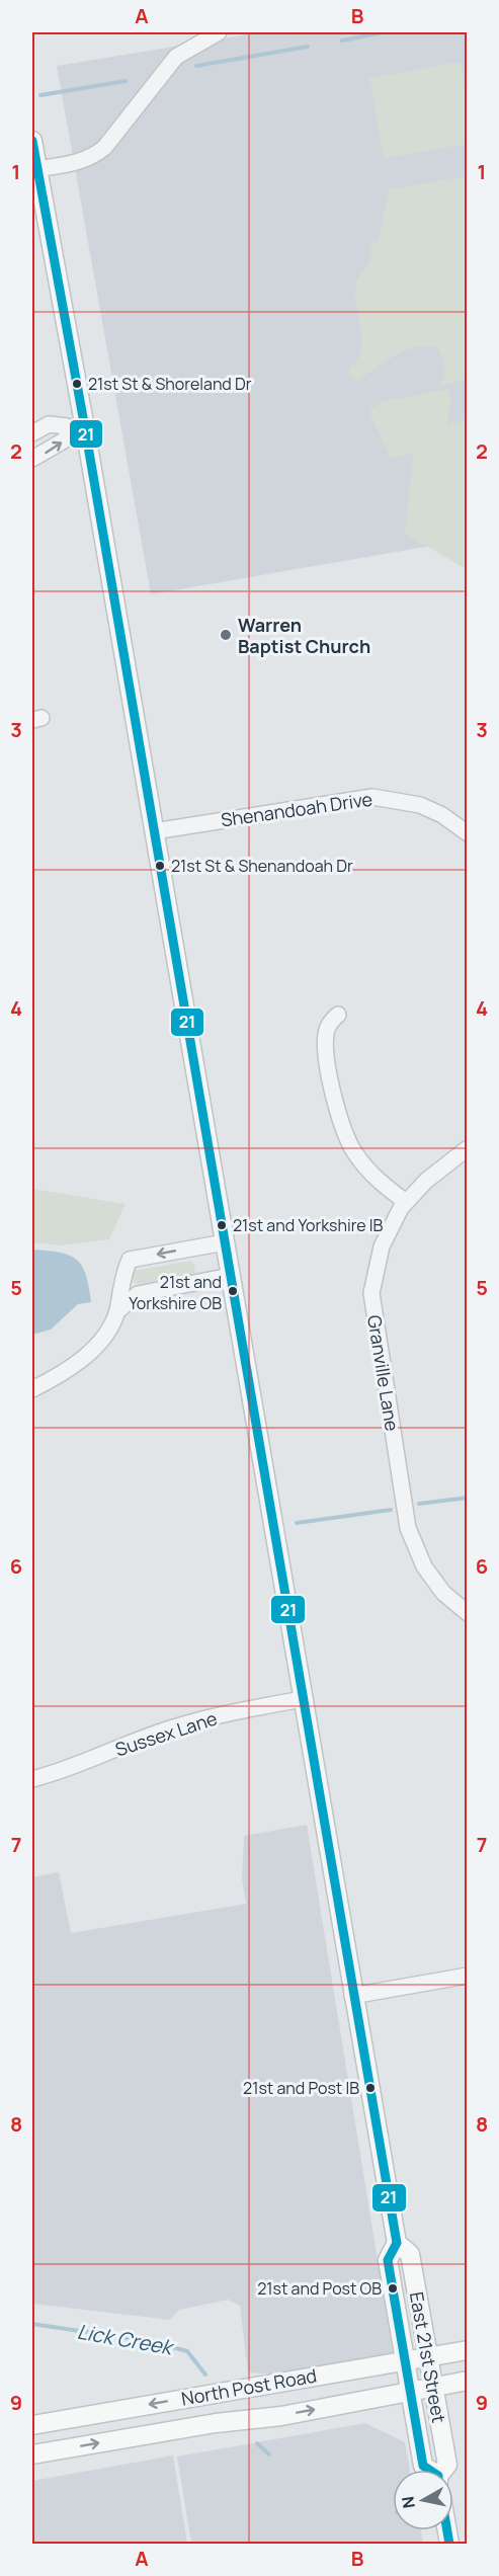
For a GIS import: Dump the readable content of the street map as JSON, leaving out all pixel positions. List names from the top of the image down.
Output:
{
  "streets": {
    "main road": ["East 21st Street", "North Post Road"],
    "street": ["Shenandoah Drive", "Granville Lane", "Sussex Lane"]
  },
  "crossings": [
    ["Shenandoah Drive", "East 21st Street"],
    ["Sussex Lane", "East 21st Street"],
    ["East 21st Street", "North Post Road"]
  ],
  "water": ["Lick Creek"],
  "places": [
    "21st St & Shoreland Dr",
    "Warren Baptist Church",
    "21st St & Shenandoah Dr",
    "21st and Yorkshire IB",
    "21st and Yorkshire OB",
    "21st and Post IB",
    "21st and Post OB"
  ],
  "lines": ["transit line 21"],
  "north": "left",
  "grid": {
    "columns": ["A", "B"],
    "rows": [
      "1",
      "2",
      "3",
      "4",
      "5",
      "6",
      "7",
      "8",
      "9"
    ]
  }
}
